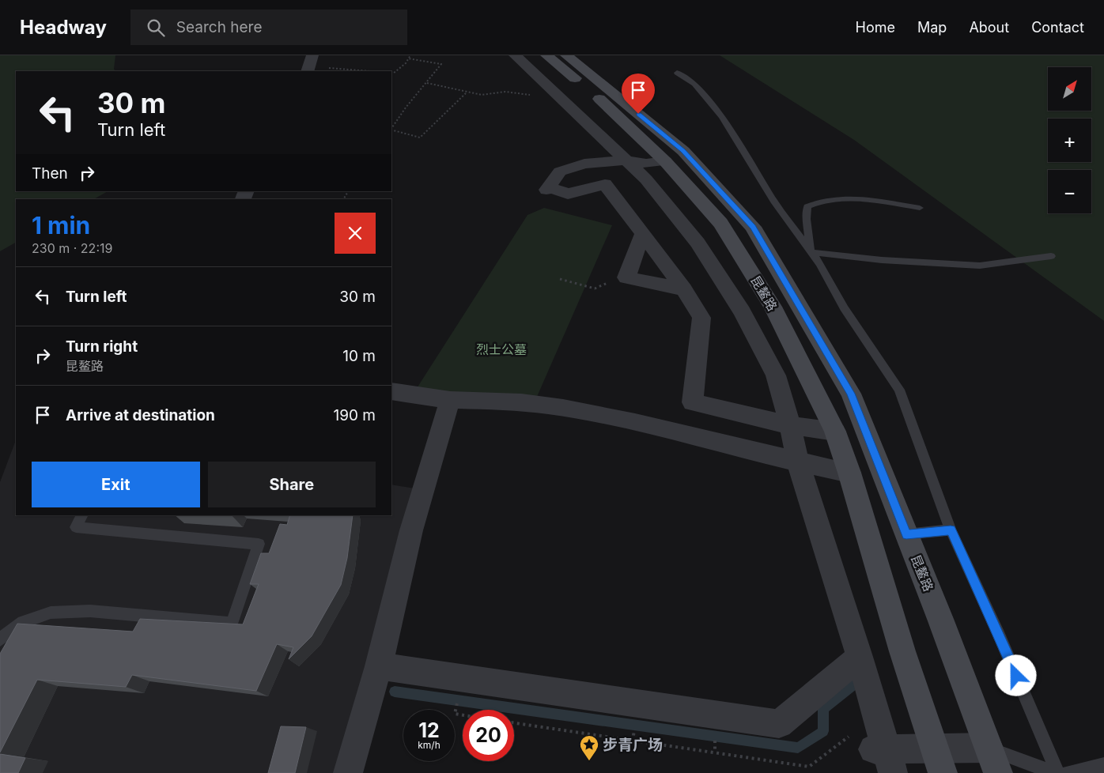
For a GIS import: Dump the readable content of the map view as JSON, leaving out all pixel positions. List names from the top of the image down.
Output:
{
  "streets": {
    "street": ["昆鳌路"]
  },
  "parks": ["烈士公墓"],
  "places": {
    "place": ["步青广场"]
  },
  "north": "top right",
  "page": {
    "header": "Headway",
    "search": "Search here",
    "nav": [
      "Home",
      "Map",
      "About",
      "Contact"
    ],
    "map_buttons": ["+", "−"],
    "turn": ["30 m", "Turn left"],
    "then": "Then",
    "heading": ["1 min", "230 m · 22:19"],
    "list": [
      {
        "name": "Turn left",
        "value": "30 m"
      },
      {
        "name": "Turn right",
        "note": "昆鳌路",
        "value": "10 m"
      },
      {
        "name": "Arrive at destination",
        "value": "190 m"
      }
    ],
    "buttons": ["Exit", "Share"],
    "speed": "12 km/h",
    "limit": "20"
  }
}
